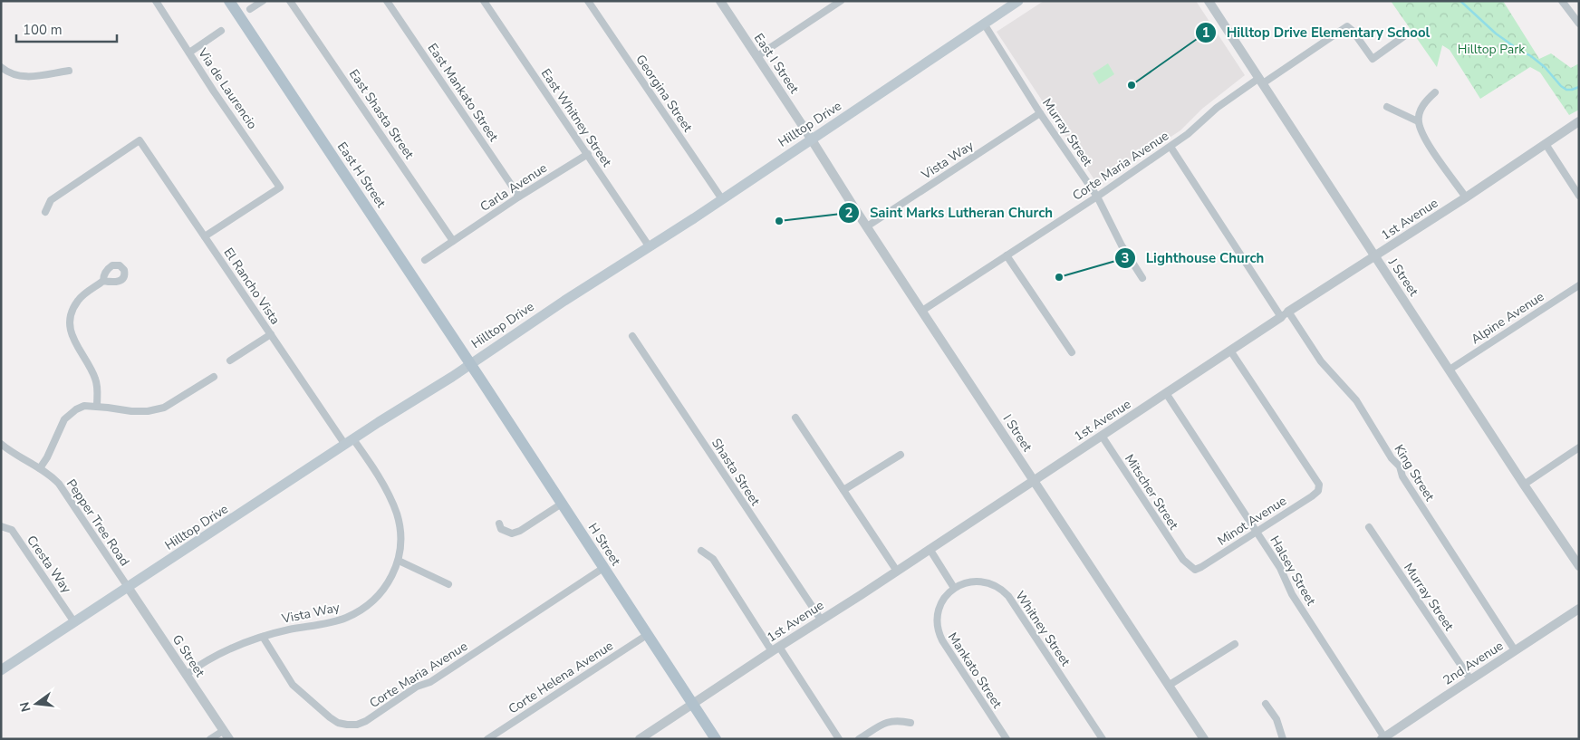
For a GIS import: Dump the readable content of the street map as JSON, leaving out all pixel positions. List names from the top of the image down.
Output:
{
  "streets": {
    "main road": ["Hilltop Drive", "East H Street", "H Street"],
    "street": [
      "East I Street",
      "Via de Laurencio",
      "East Mankato Street",
      "Georgina Street",
      "East Shasta Street",
      "East Whitney Street",
      "Murray Street",
      "Vista Way",
      "Corte Maria Avenue",
      "Carla Avenue",
      "1st Avenue",
      "J Street",
      "El Rancho Vista",
      "Alpine Avenue",
      "I Street",
      "Shasta Street",
      "King Street",
      "Mitscher Street",
      "Minot Avenue",
      "Pepper Tree Road",
      "Cresta Way",
      "Halsey Street",
      "Whitney Street",
      "G Street",
      "2nd Avenue",
      "Mankato Street",
      "Corte Helena Avenue"
    ]
  },
  "crossings": [
    ["East I Street", "Hilltop Drive"],
    ["East I Street", "I Street"],
    ["Via de Laurencio", "El Rancho Vista"],
    ["East Mankato Street", "Carla Avenue"],
    ["Georgina Street", "Hilltop Drive"],
    ["East Shasta Street", "Carla Avenue"],
    ["East Whitney Street", "Hilltop Drive"],
    ["East Whitney Street", "Carla Avenue"],
    ["Hilltop Drive", "Murray Street"],
    ["Hilltop Drive", "Vista Way"],
    ["Hilltop Drive", "East H Street"],
    ["Hilltop Drive", "El Rancho Vista"],
    ["Hilltop Drive", "I Street"],
    ["Hilltop Drive", "Pepper Tree Road"],
    ["Hilltop Drive", "H Street"],
    ["Hilltop Drive", "Cresta Way"],
    ["Hilltop Drive", "G Street"],
    ["Murray Street", "Vista Way"],
    ["Murray Street", "Corte Maria Avenue"],
    ["Murray Street", "2nd Avenue"],
    ["Vista Way", "Corte Maria Avenue"],
    ["Vista Way", "El Rancho Vista"],
    ["Vista Way", "I Street"],
    ["Vista Way", "G Street"],
    ["Corte Maria Avenue", "J Street"],
    ["Corte Maria Avenue", "I Street"],
    ["Corte Maria Avenue", "King Street"],
    ["Corte Maria Avenue", "H Street"],
    ["East H Street", "H Street"],
    ["1st Avenue", "J Street"],
    ["1st Avenue", "I Street"],
    ["1st Avenue", "Shasta Street"],
    ["1st Avenue", "King Street"],
    ["1st Avenue", "Mitscher Street"],
    ["1st Avenue", "Minot Avenue"],
    ["1st Avenue", "H Street"],
    ["1st Avenue", "Halsey Street"],
    ["J Street", "Alpine Avenue"],
    ["King Street", "2nd Avenue"],
    ["Mitscher Street", "Minot Avenue"],
    ["Minot Avenue", "Halsey Street"],
    ["Pepper Tree Road", "G Street"],
    ["H Street", "Corte Helena Avenue"],
    ["Halsey Street", "2nd Avenue"],
    ["Whitney Street", "Mankato Street"]
  ],
  "parks": ["Hilltop Park"],
  "places": ["Hilltop Drive Elementary School", "Saint Marks Lutheran Church", "Lighthouse Church"],
  "scale_bar": "100 m",
  "north": "left"
}
